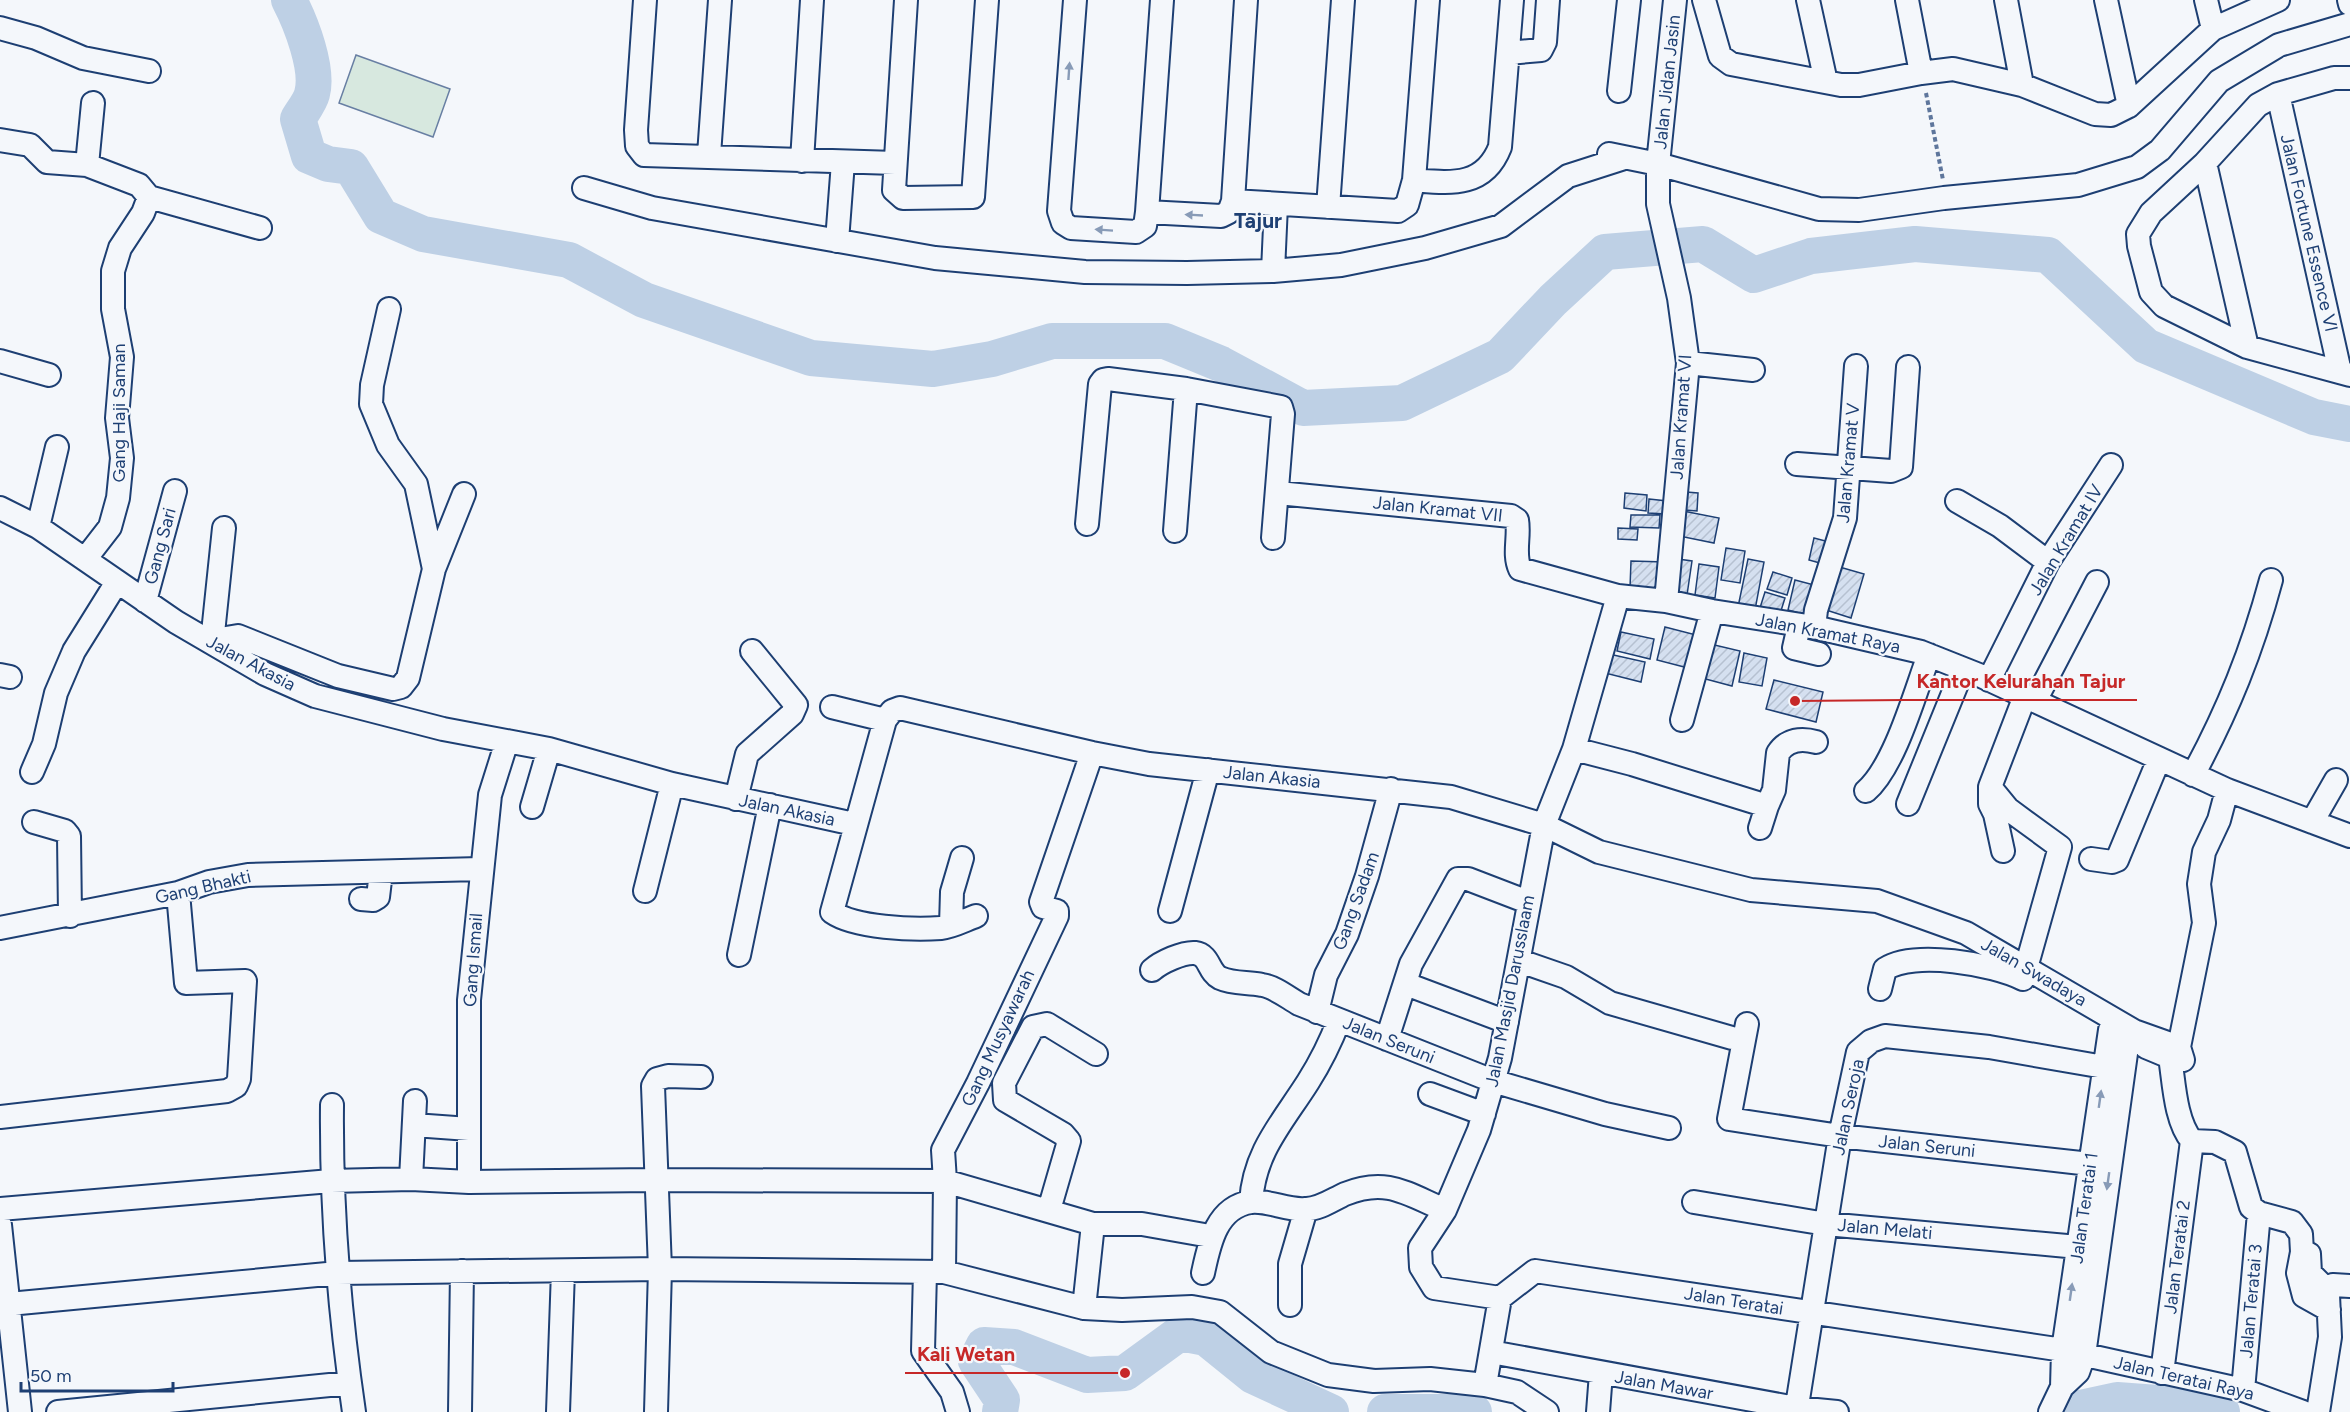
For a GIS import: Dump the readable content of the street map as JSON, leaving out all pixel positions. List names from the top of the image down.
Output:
{
  "streets": {
    "street": [
      "Jalan Jidan Jasin",
      "Jalan Fortune Essence VI",
      "Gang Haji Saman",
      "Jalan Kramat VI",
      "Jalan Kramat V",
      "Jalan Kramat VII",
      "Jalan Kramat IV",
      "Gang Sari",
      "Jalan Kramat Raya",
      "Jalan Akasia",
      "Gang Bhakti",
      "Gang Sadam",
      "Gang Ismail",
      "Jalan Swadaya",
      "Jalan Masjid Darusslaam",
      "Gang Musyawarah",
      "Jalan Seruni",
      "Jalan Seroja",
      "Jalan Teratai 1",
      "Jalan Melati",
      "Jalan Teratai 2",
      "Jalan Teratai",
      "Jalan Teratai 3",
      "Jalan Teratai Raya",
      "Jalan Mawar"
    ]
  },
  "crossings": [
    ["Jalan Jidan Jasin", "Jalan Kramat VI"],
    ["Gang Haji Saman", "Jalan Akasia"],
    ["Jalan Kramat VI", "Jalan Kramat Raya"],
    ["Jalan Kramat V", "Jalan Kramat Raya"],
    ["Jalan Kramat VII", "Jalan Kramat Raya"],
    ["Jalan Kramat IV", "Jalan Kramat Raya"],
    ["Gang Sari", "Jalan Akasia"],
    ["Jalan Akasia", "Gang Sadam"],
    ["Jalan Akasia", "Gang Ismail"],
    ["Jalan Akasia", "Jalan Swadaya"],
    ["Jalan Akasia", "Jalan Masjid Darusslaam"],
    ["Jalan Akasia", "Gang Musyawarah"],
    ["Gang Bhakti", "Gang Ismail"],
    ["Gang Sadam", "Jalan Seruni"],
    ["Jalan Swadaya", "Jalan Masjid Darusslaam"],
    ["Jalan Masjid Darusslaam", "Jalan Seruni"],
    ["Jalan Masjid Darusslaam", "Jalan Teratai"],
    ["Jalan Seruni", "Jalan Seroja"],
    ["Jalan Seruni", "Jalan Teratai 1"],
    ["Jalan Seroja", "Jalan Teratai 1"],
    ["Jalan Seroja", "Jalan Melati"],
    ["Jalan Seroja", "Jalan Teratai"],
    ["Jalan Seroja", "Jalan Mawar"],
    ["Jalan Teratai 1", "Jalan Melati"],
    ["Jalan Teratai 1", "Jalan Teratai"],
    ["Jalan Teratai 1", "Jalan Teratai Raya"],
    ["Jalan Teratai 2", "Jalan Teratai Raya"],
    ["Jalan Teratai", "Jalan Teratai Raya"],
    ["Jalan Teratai 3", "Jalan Teratai Raya"]
  ],
  "districts": ["Tajur"],
  "places": ["Kantor Kelurahan Tajur", "Kali Wetan"],
  "scale_bar": "50 m"
}
